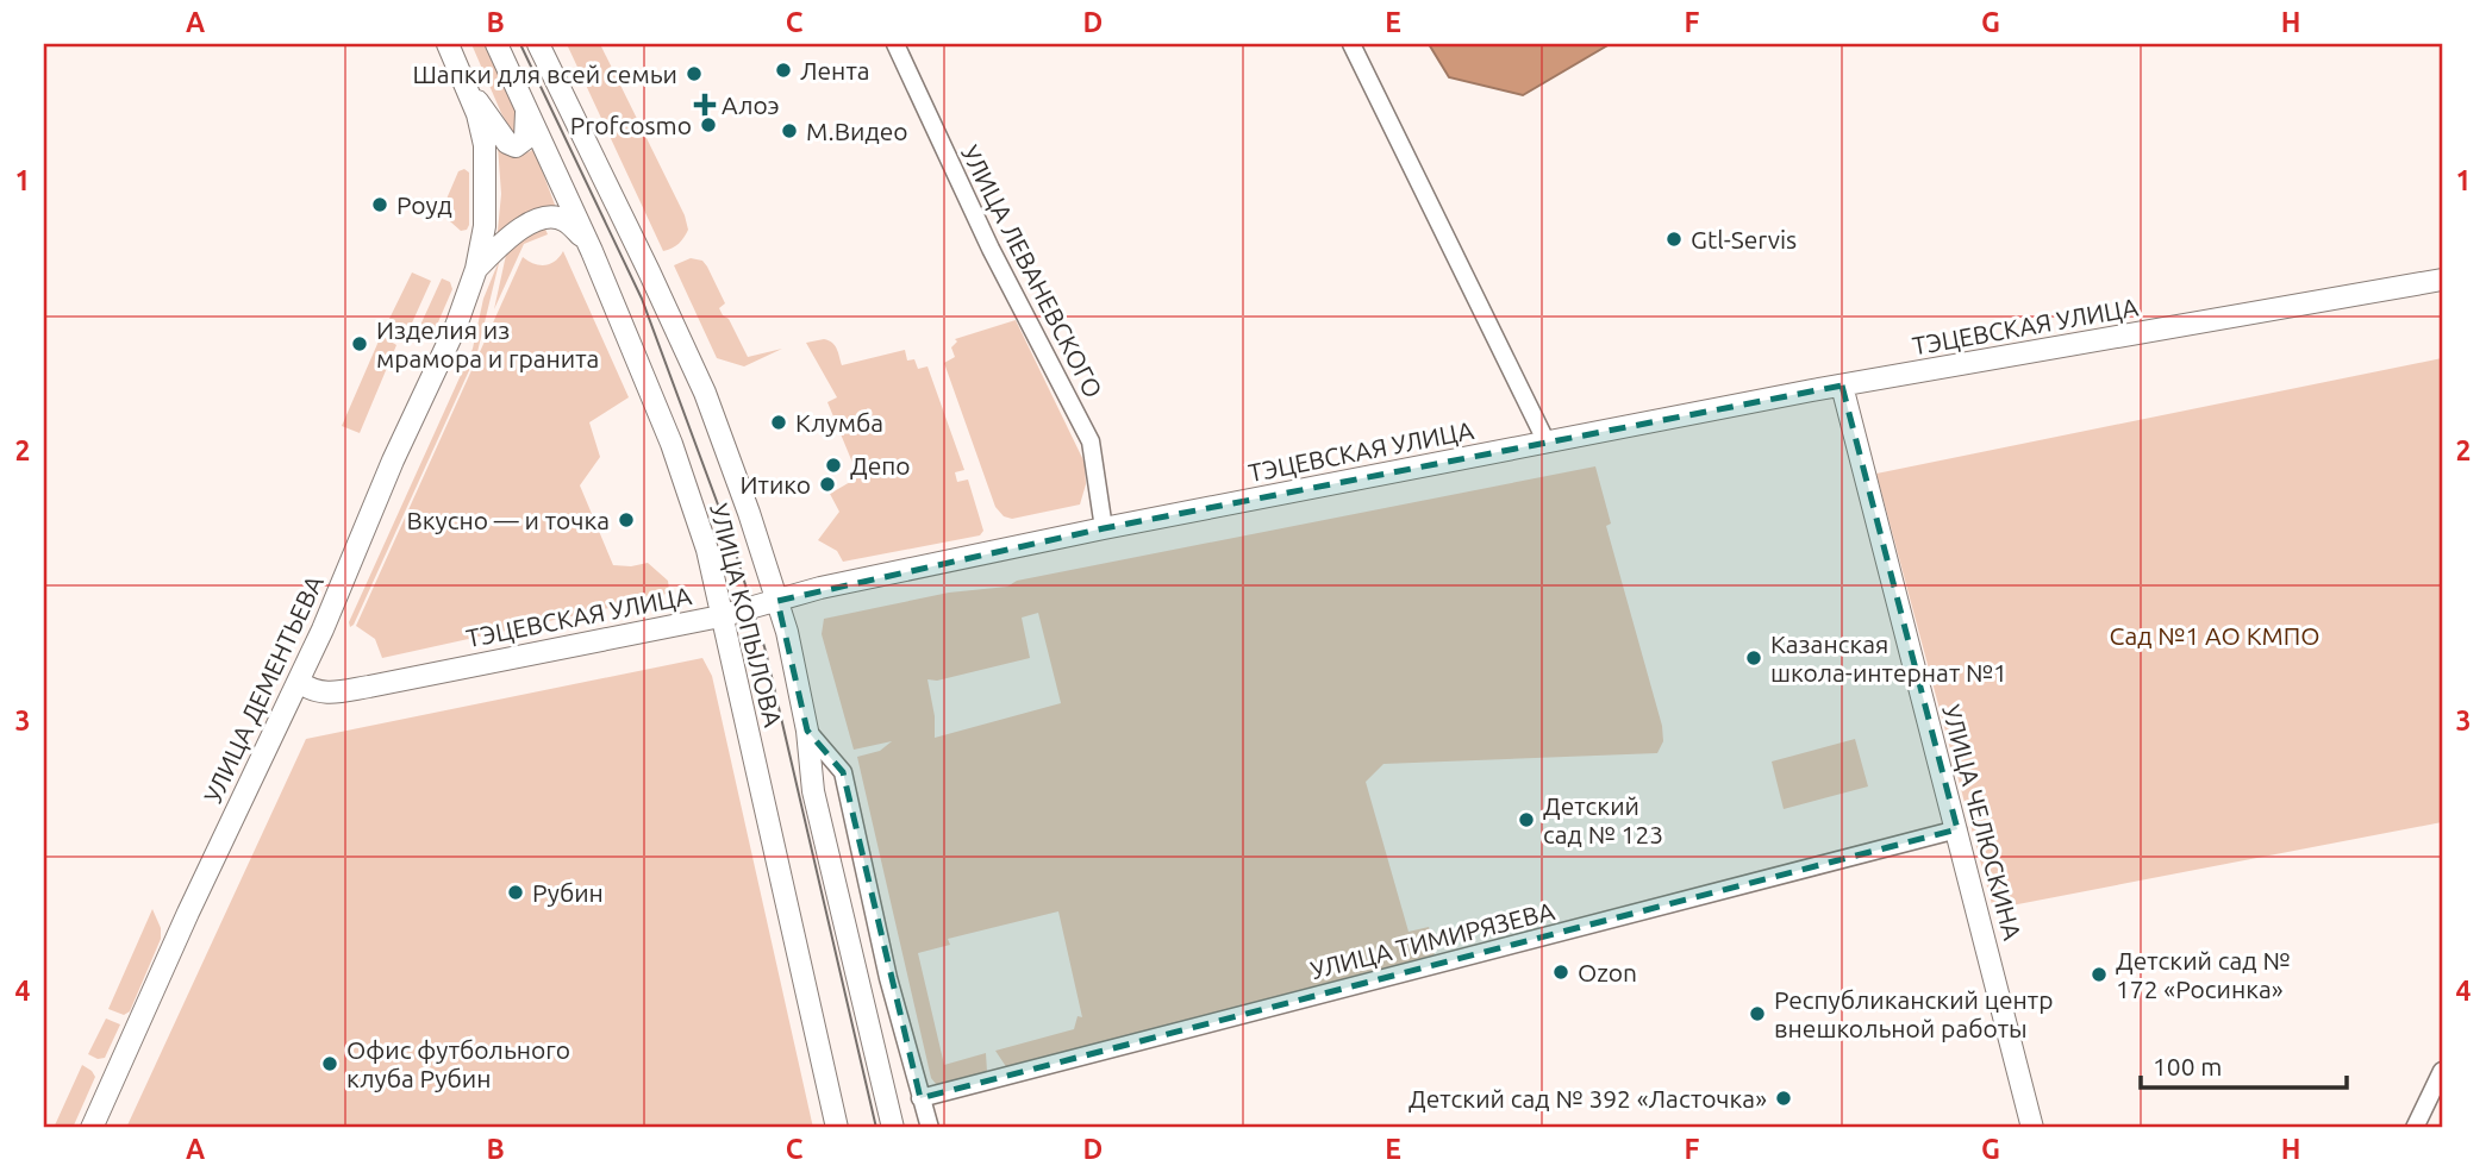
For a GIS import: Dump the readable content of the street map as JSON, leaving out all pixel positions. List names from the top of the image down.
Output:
{
  "streets": {
    "main road": [
      "ТЭЦЕВСКАЯ УЛИЦА",
      "УЛИЦА КОПЫЛОВА",
      "УЛИЦА ДЕМЕНТЬЕВА",
      "УЛИЦА ЧЕЛЮСКИНА"
    ],
    "street": ["УЛИЦА ЛЕВАНЕВСКОГО", "УЛИЦА ТИМИРЯЗЕВА"]
  },
  "crossings": [
    ["УЛИЦА ЛЕВАНЕВСКОГО", "ТЭЦЕВСКАЯ УЛИЦА"],
    ["ТЭЦЕВСКАЯ УЛИЦА", "УЛИЦА КОПЫЛОВА"],
    ["ТЭЦЕВСКАЯ УЛИЦА", "УЛИЦА ДЕМЕНТЬЕВА"],
    ["ТЭЦЕВСКАЯ УЛИЦА", "УЛИЦА ЧЕЛЮСКИНА"],
    ["УЛИЦА КОПЫЛОВА", "УЛИЦА ТИМИРЯЗЕВА"],
    ["УЛИЦА ЧЕЛЮСКИНА", "УЛИЦА ТИМИРЯЗЕВА"]
  ],
  "parks": ["Сад №1 АО КМПО"],
  "places": {
    "other": [
      "Лента",
      "Шапки для всей семьи",
      "Profcosmo",
      "М.Видео",
      "Роуд",
      "Gtl-Servis",
      "Изделия из мрамора и гранита",
      "Клумба",
      "Депо",
      "Итико",
      "Вкусно — и точка",
      "Казанская школа-интернат №1",
      "Детский сад № 123",
      "Рубин",
      "Ozon",
      "Детский сад № 172 «Росинка»",
      "Республиканский центр внешкольной работы",
      "Офис футбольного клуба Рубин",
      "Детский сад № 392 «Ласточка»"
    ],
    "health": ["Алоэ"]
  },
  "scale_bar": "100 m",
  "grid": {
    "columns": [
      "A",
      "B",
      "C",
      "D",
      "E",
      "F",
      "G",
      "H"
    ],
    "rows": [
      "1",
      "2",
      "3",
      "4"
    ]
  }
}
